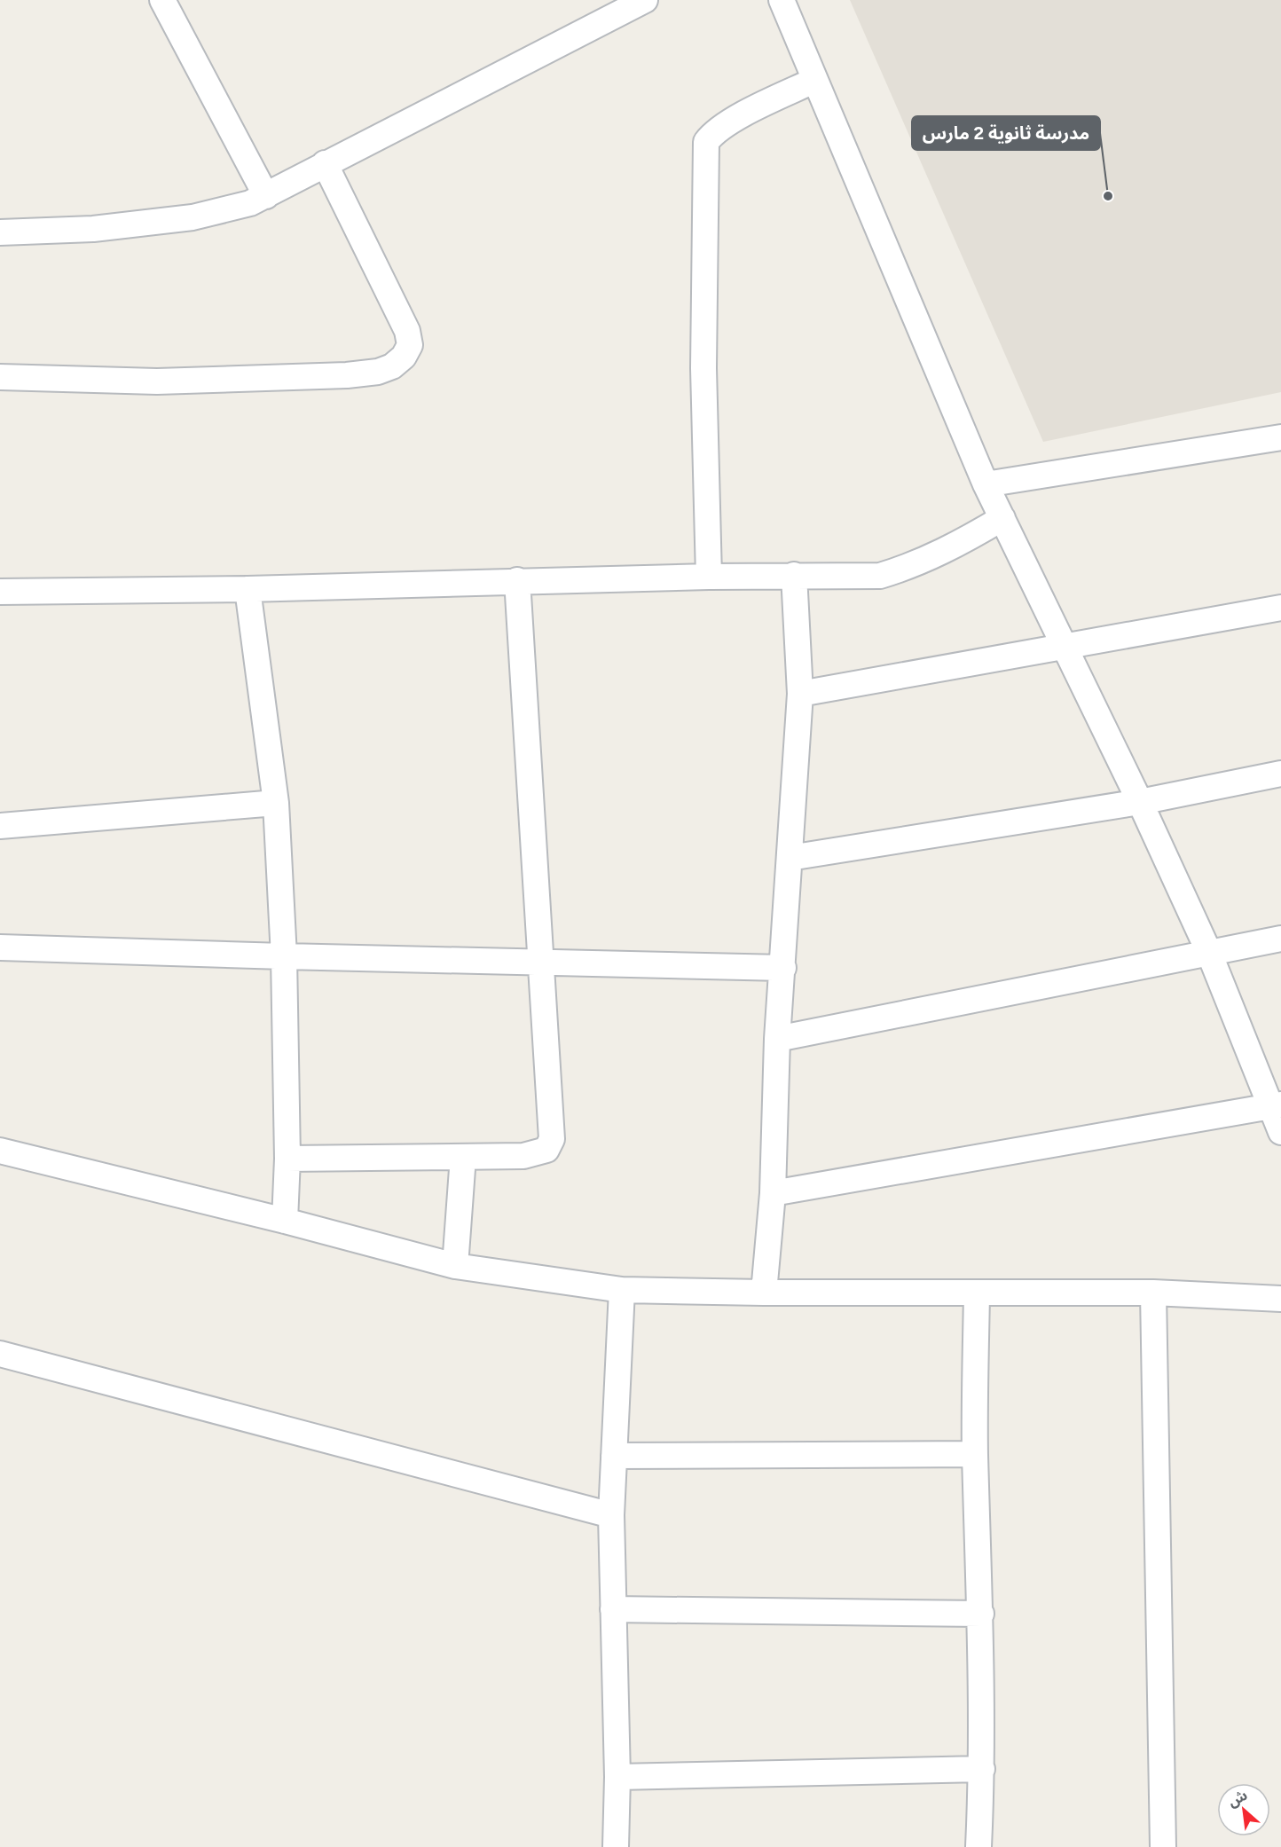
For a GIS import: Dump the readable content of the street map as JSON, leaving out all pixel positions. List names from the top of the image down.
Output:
{
  "places": ["مدرسة ثانوية 2 مارس"],
  "north": "top left"
}
